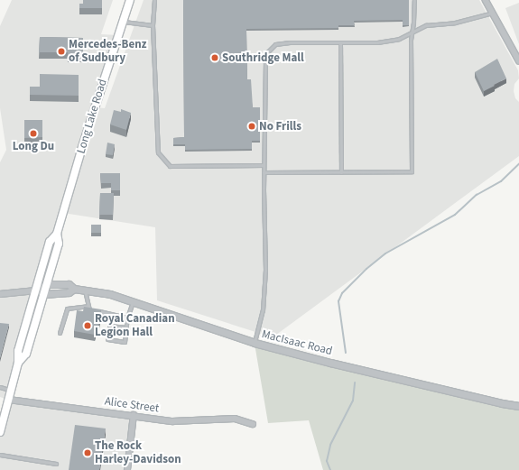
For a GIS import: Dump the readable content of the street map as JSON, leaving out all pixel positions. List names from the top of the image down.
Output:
{
  "streets": {
    "main road": ["Long Lake Road"],
    "street": ["MacIsaac Road", "Alice Street"]
  },
  "crossings": [
    ["Long Lake Road", "MacIsaac Road"],
    ["Long Lake Road", "Alice Street"]
  ],
  "places": [
    "Mercedes-Benz of Sudbury",
    "Southridge Mall",
    "No Frills",
    "Long Du",
    "Royal Canadian Legion Hall",
    "The Rock Harley-Davidson"
  ]
}
